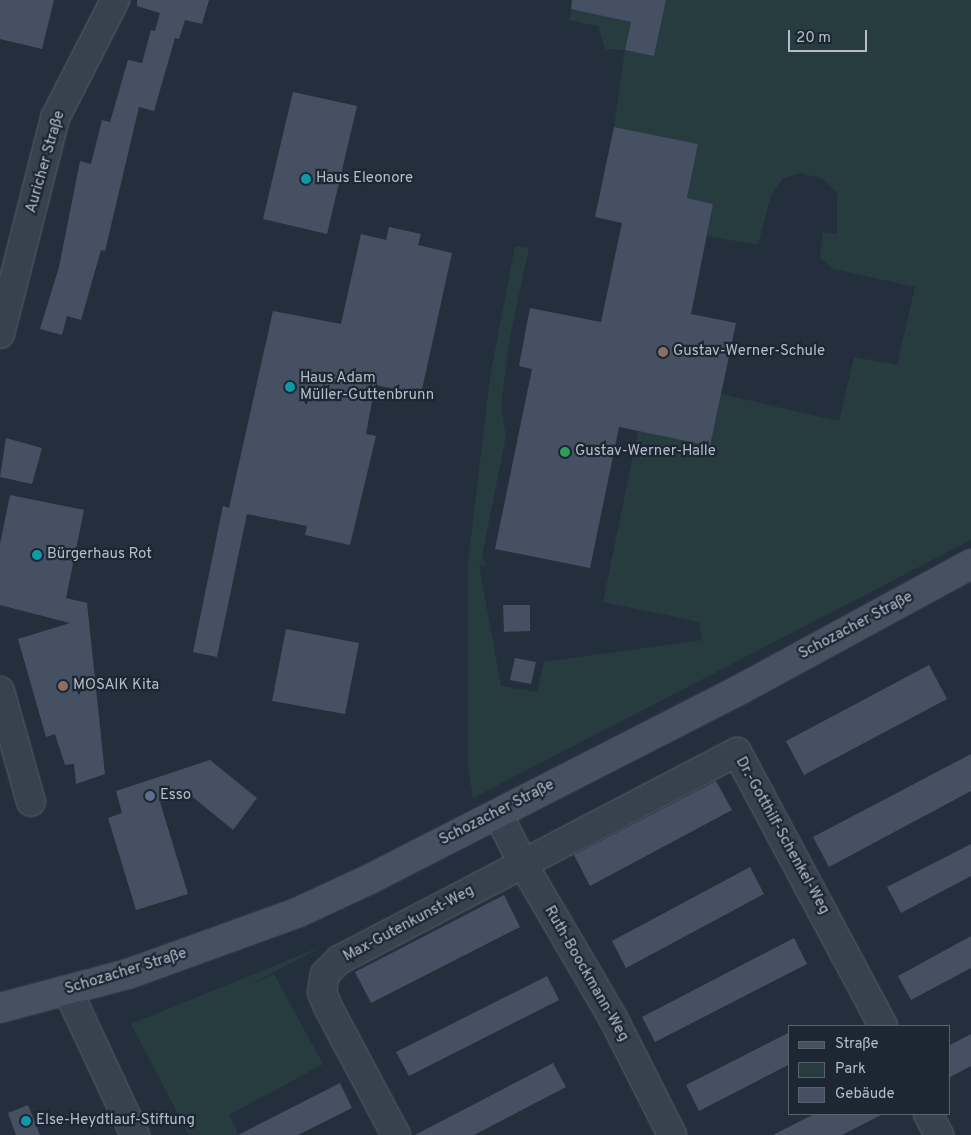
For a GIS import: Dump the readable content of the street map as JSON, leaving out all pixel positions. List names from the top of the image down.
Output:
{
  "streets": {
    "main road": ["Schozacher Straße"],
    "street": [
      "Auricher Straße",
      "Dr.-Gotthilf-Schenkel-Weg",
      "Max-Gutenkunst-Weg",
      "Ruth-Boockmann-Weg"
    ]
  },
  "crossings": [
    ["Schozacher Straße", "Ruth-Boockmann-Weg"],
    ["Dr.-Gotthilf-Schenkel-Weg", "Max-Gutenkunst-Weg"],
    ["Dr.-Gotthilf-Schenkel-Weg", "Ruth-Boockmann-Weg"],
    ["Max-Gutenkunst-Weg", "Ruth-Boockmann-Weg"]
  ],
  "places": [
    "Haus Eleonore",
    "Gustav-Werner-Schule",
    "Haus Adam Müller-Guttenbrunn",
    "Gustav-Werner-Halle",
    "Bürgerhaus Rot",
    "MOSAIK Kita",
    "Esso",
    "Else-Heydtlauf-Stiftung"
  ],
  "legend": ["Straße", "Park", "Gebäude"],
  "scale_bar": "20 m"
}
